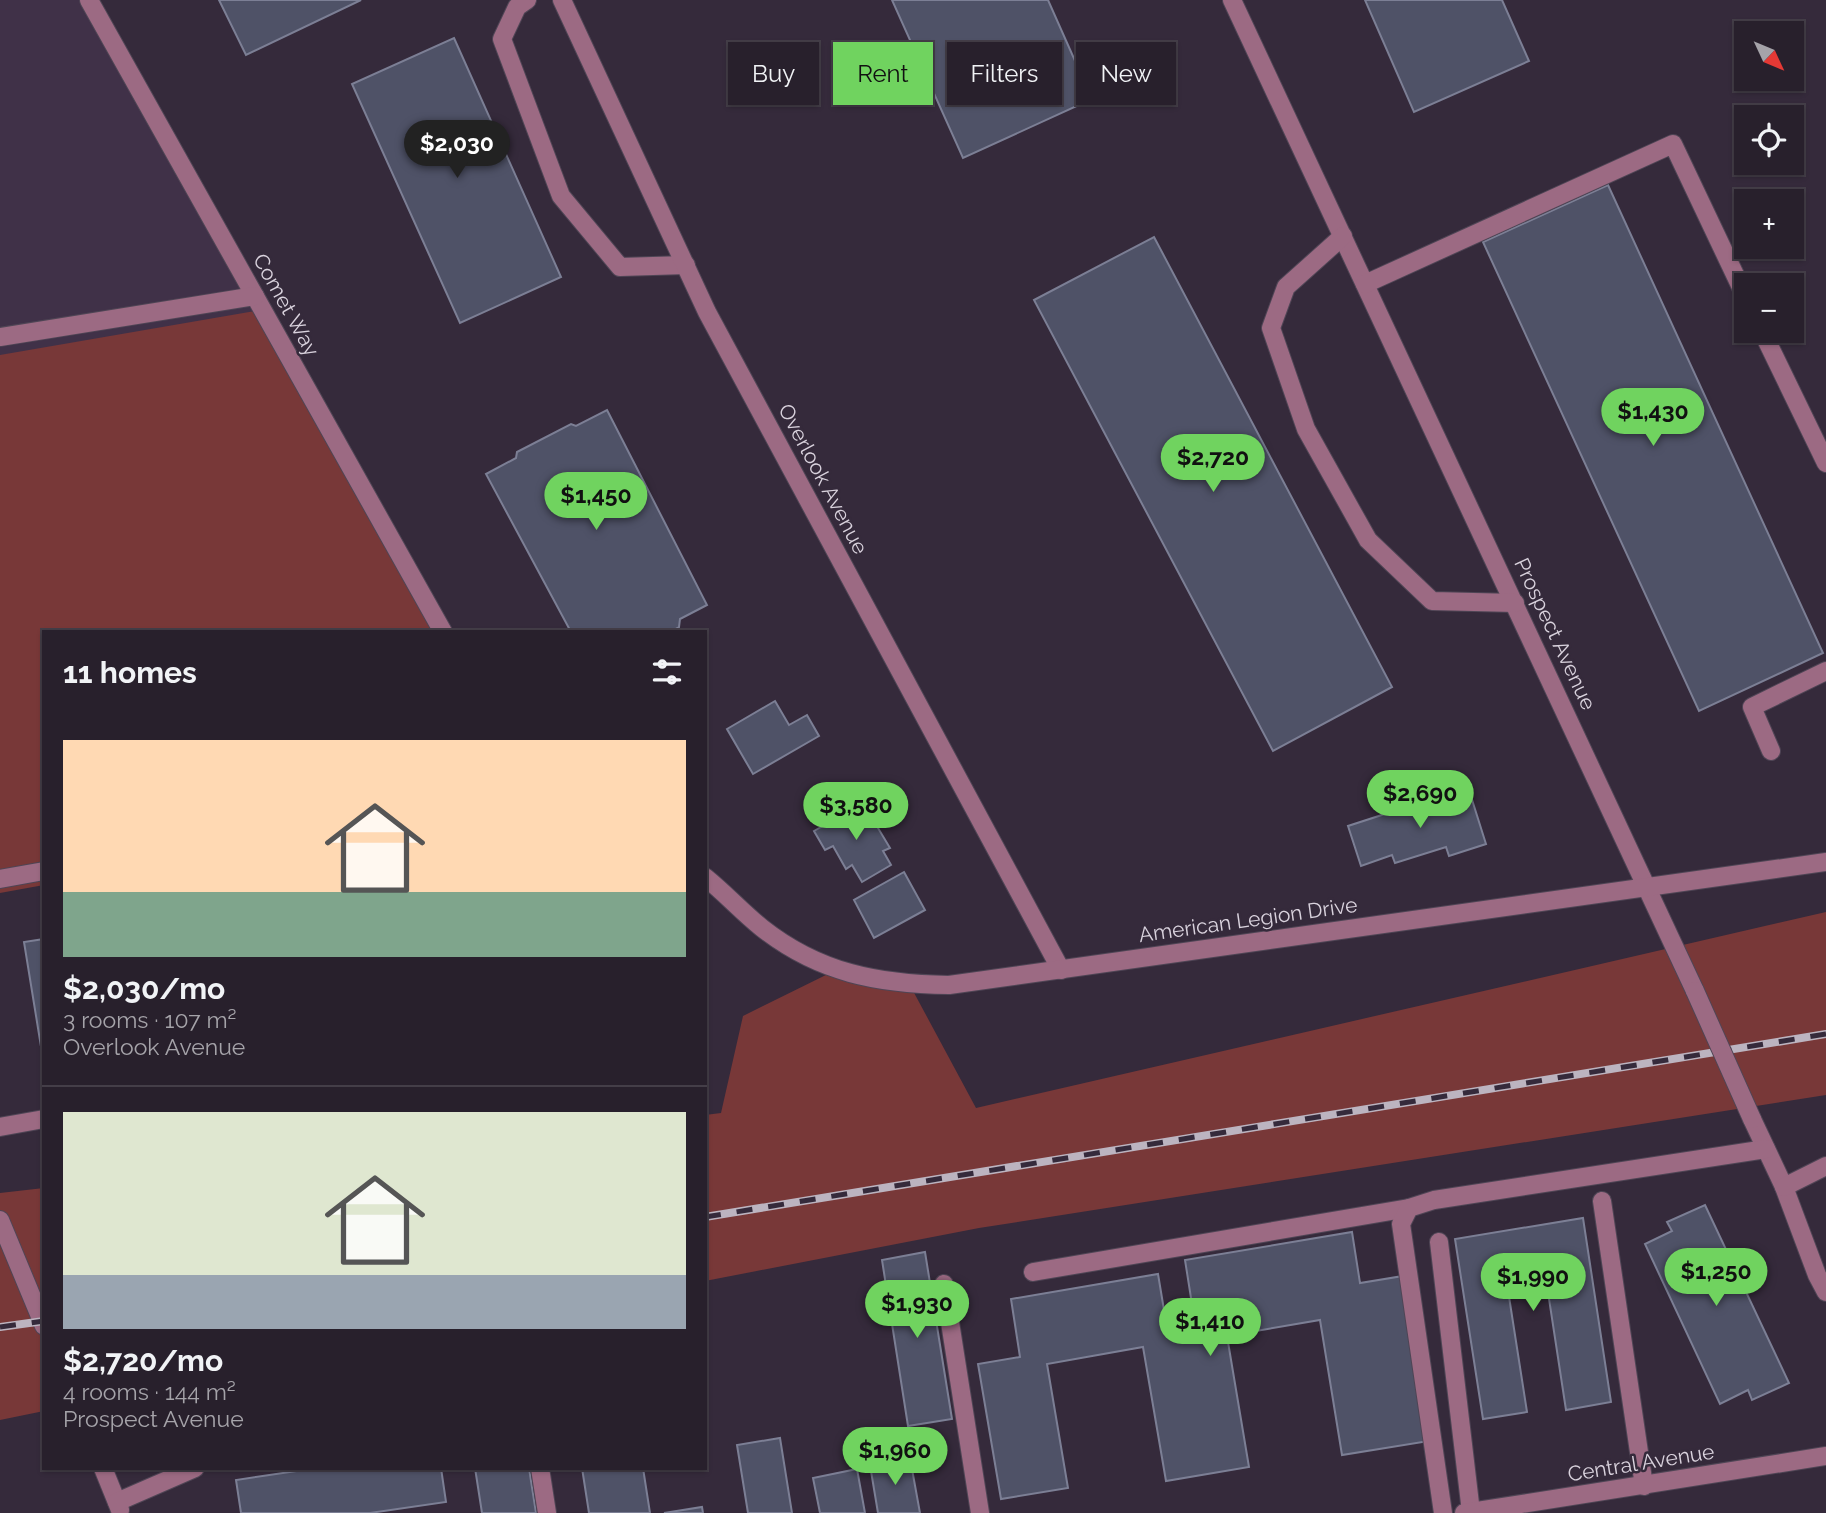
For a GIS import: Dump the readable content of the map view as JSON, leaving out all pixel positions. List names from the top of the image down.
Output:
{
  "streets": {
    "street": [
      "Comet Way",
      "Overlook Avenue",
      "Prospect Avenue",
      "American Legion Drive",
      "Central Avenue"
    ]
  },
  "crossings": [
    ["Overlook Avenue", "American Legion Drive"],
    ["Prospect Avenue", "American Legion Drive"]
  ],
  "north": "bottom right",
  "page": {
    "map_buttons": ["+", "−"],
    "chip": [
      "Buy",
      "Rent",
      "Filters",
      "New"
    ],
    "price": [
      "$2,030",
      "$1,430",
      "$2,720",
      "$1,450",
      "$2,690",
      "$3,580",
      "$1,250",
      "$1,990",
      "$1,930",
      "$1,410",
      "$1,960"
    ],
    "heading": "11 homes",
    "list": [
      {
        "name": "$2,030/mo",
        "note": "3 rooms · 107 m² · Overlook Avenue"
      },
      {
        "name": "$2,720/mo",
        "note": "4 rooms · 144 m² · Prospect Avenue"
      }
    ]
  }
}
